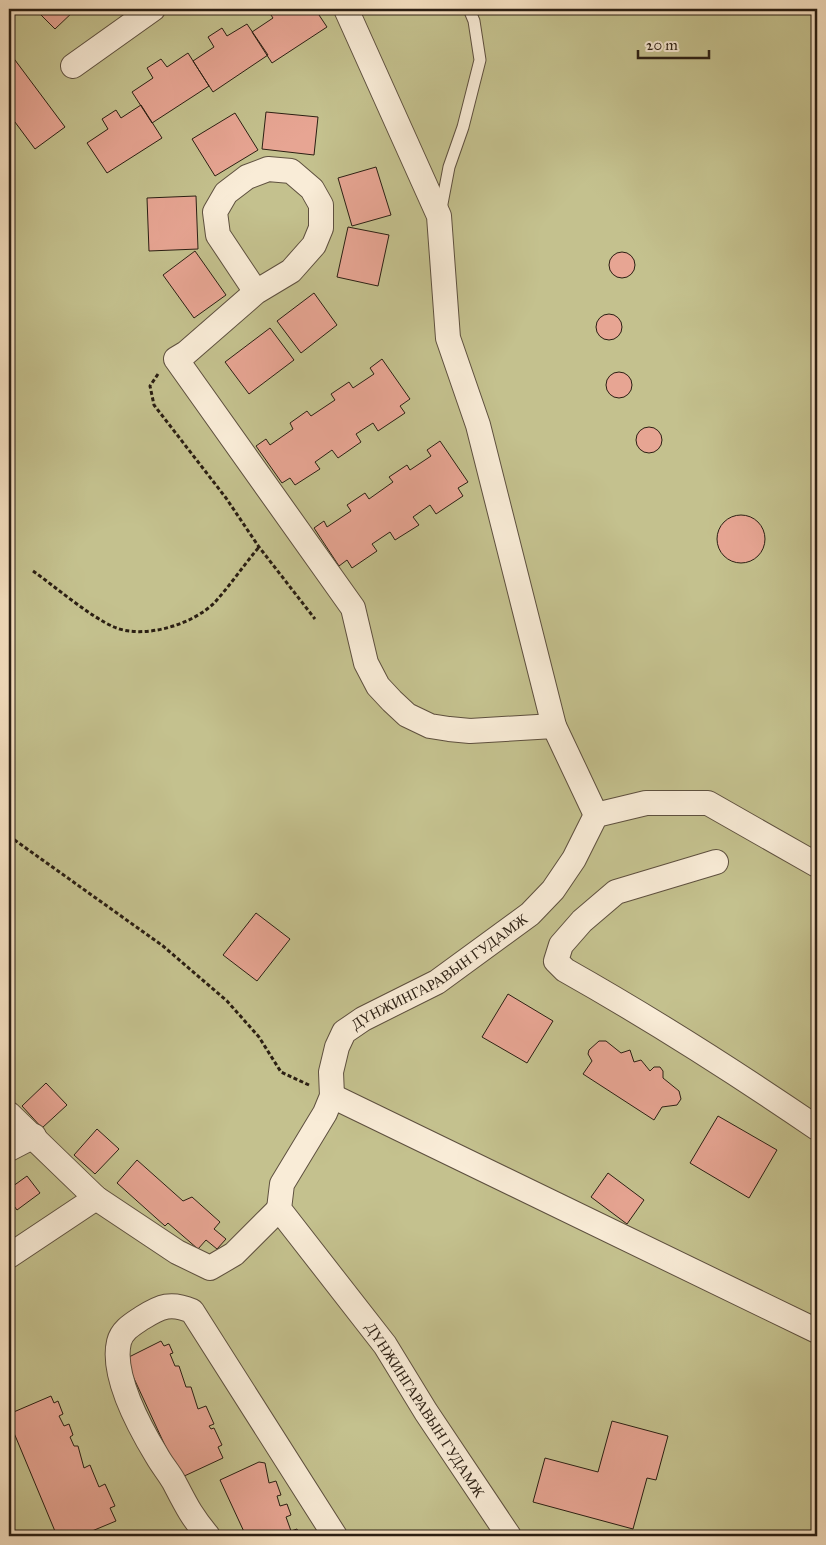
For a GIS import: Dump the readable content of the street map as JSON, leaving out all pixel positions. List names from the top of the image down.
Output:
{
  "streets": {
    "street": ["ДҮНЖИНГАРАВЫН ГУДАМЖ"]
  },
  "scale_bar": "20 m"
}
